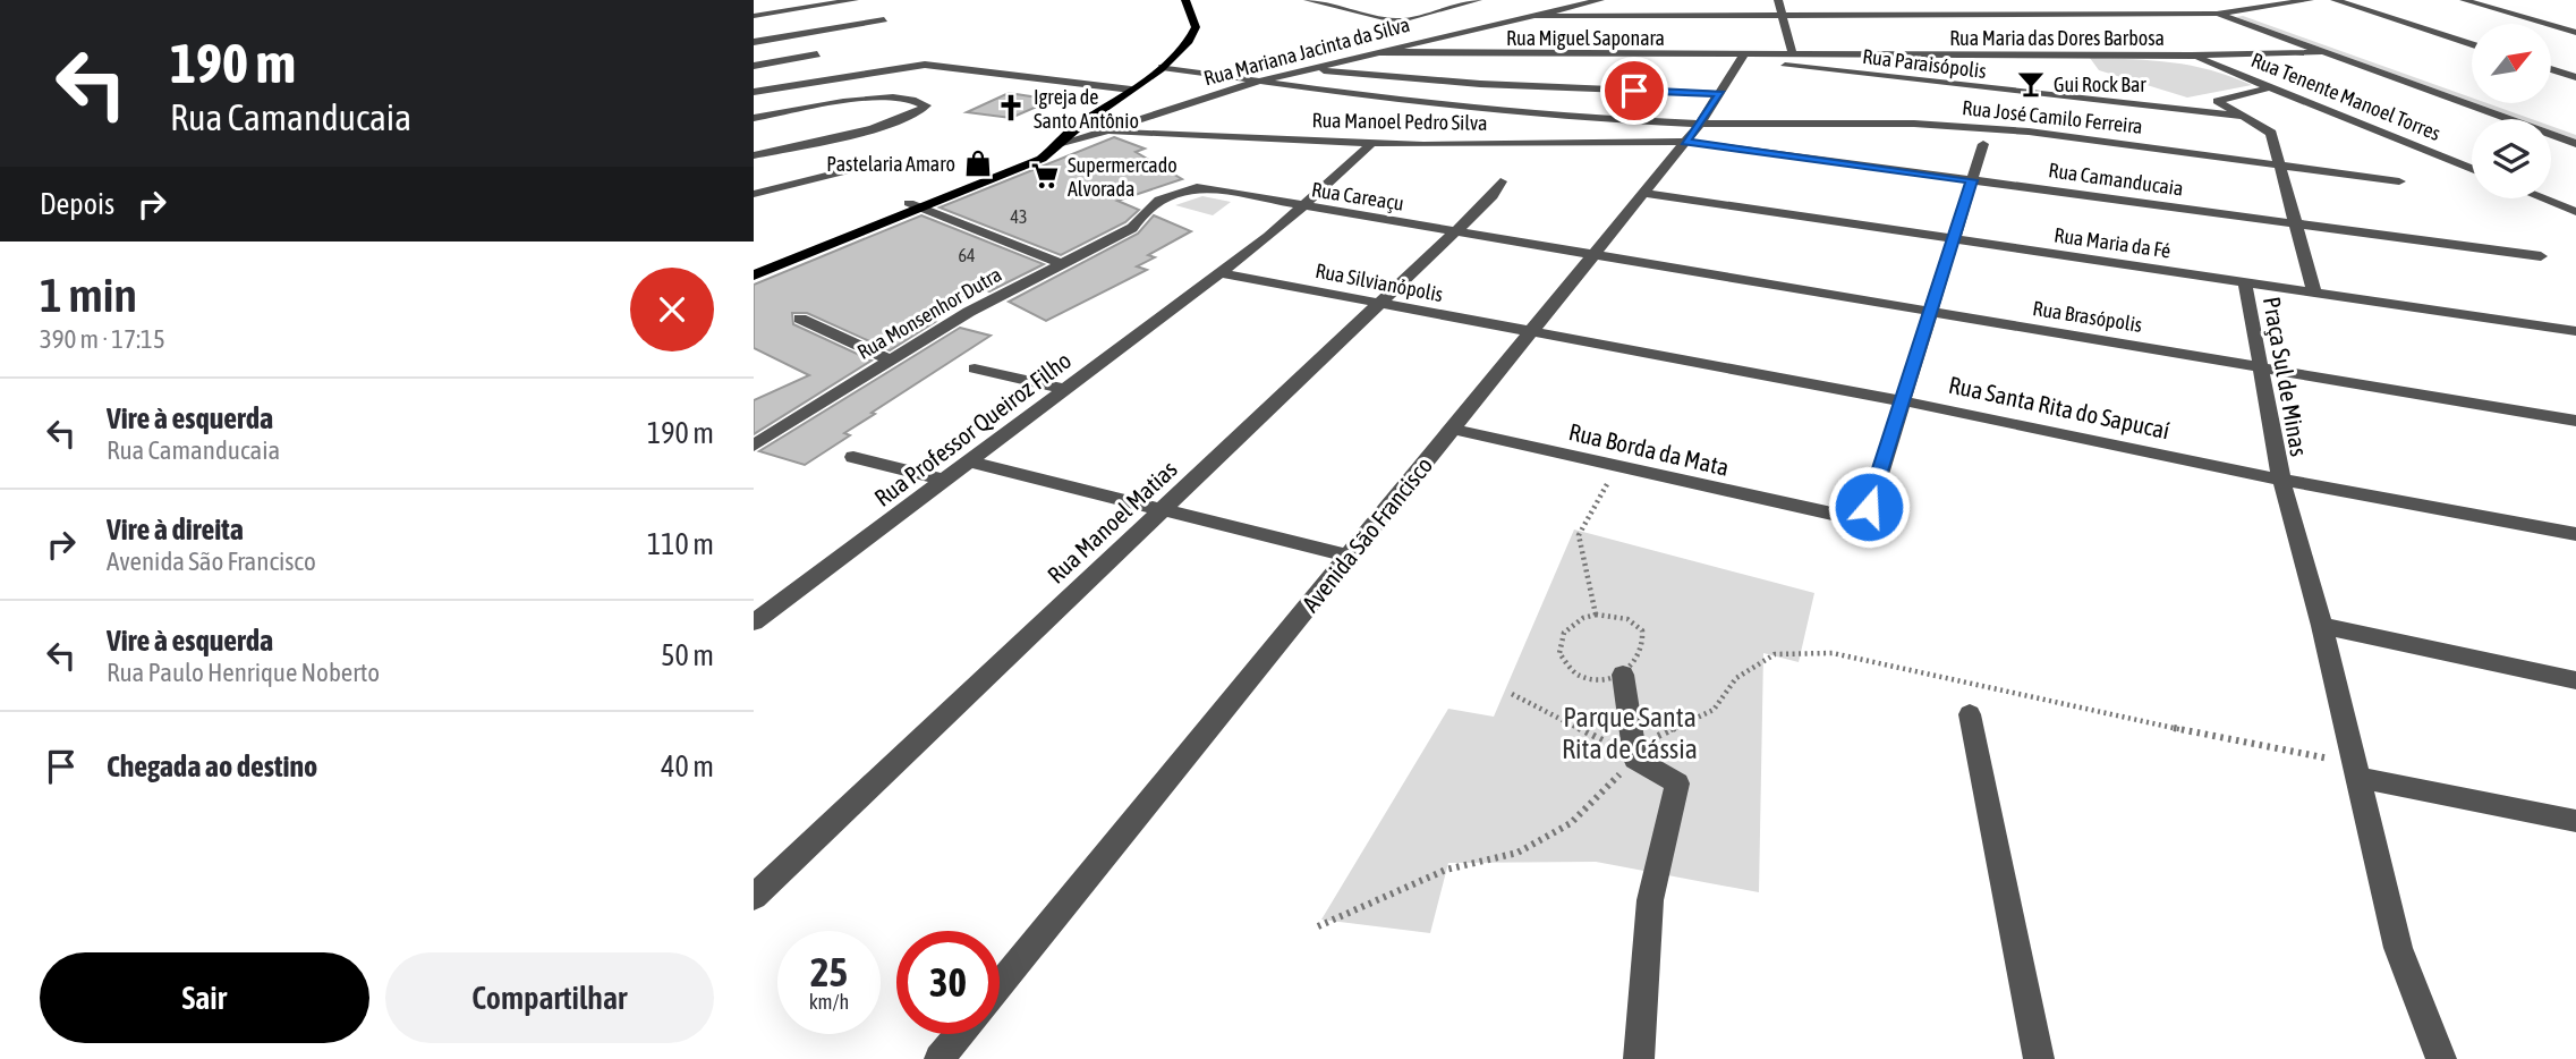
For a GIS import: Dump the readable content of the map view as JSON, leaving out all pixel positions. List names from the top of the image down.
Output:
{
  "streets": {
    "street": [
      "Rua Miguel Saponara",
      "Rua Maria das Dores Barbosa",
      "Rua Mariana Jacinta da Silva",
      "Rua Paraisópolis",
      "Rua Tenente Manoel Torres",
      "Rua José Camilo Ferreira",
      "Rua Manoel Pedro Silva",
      "Rua Camanducaia",
      "Rua Careaçu",
      "Rua Maria da Fé",
      "Rua Silvianópolis",
      "Rua Monsenhor Dutra",
      "Rua Brasópolis",
      "Praça Sul de Minas",
      "Rua Santa Rita do Sapucaí",
      "Rua Professor Queiroz Filho",
      "Rua Borda da Mata",
      "Rua Manoel Matias",
      "Avenida São Francisco"
    ]
  },
  "crossings": [
    ["Rua Miguel Saponara", "Rua Maria das Dores Barbosa"],
    ["Rua Miguel Saponara", "Rua Mariana Jacinta da Silva"],
    ["Rua Miguel Saponara", "Rua Paraisópolis"],
    ["Rua Miguel Saponara", "Avenida São Francisco"],
    ["Rua Maria das Dores Barbosa", "Rua Tenente Manoel Torres"],
    ["Rua Mariana Jacinta da Silva", "Rua José Camilo Ferreira"],
    ["Rua Mariana Jacinta da Silva", "Rua Manoel Pedro Silva"],
    ["Rua Paraisópolis", "Avenida São Francisco"],
    ["Rua José Camilo Ferreira", "Avenida São Francisco"],
    ["Rua Manoel Pedro Silva", "Rua Camanducaia"],
    ["Rua Manoel Pedro Silva", "Rua Professor Queiroz Filho"],
    ["Rua Manoel Pedro Silva", "Avenida São Francisco"],
    ["Rua Camanducaia", "Avenida São Francisco"],
    ["Rua Careaçu", "Rua Monsenhor Dutra"],
    ["Rua Careaçu", "Rua Brasópolis"],
    ["Rua Careaçu", "Rua Professor Queiroz Filho"],
    ["Rua Careaçu", "Rua Manoel Matias"],
    ["Rua Careaçu", "Avenida São Francisco"],
    ["Rua Maria da Fé", "Praça Sul de Minas"],
    ["Rua Maria da Fé", "Avenida São Francisco"],
    ["Rua Silvianópolis", "Rua Santa Rita do Sapucaí"],
    ["Rua Silvianópolis", "Rua Professor Queiroz Filho"],
    ["Rua Silvianópolis", "Rua Manoel Matias"],
    ["Rua Silvianópolis", "Avenida São Francisco"],
    ["Rua Brasópolis", "Praça Sul de Minas"],
    ["Rua Brasópolis", "Avenida São Francisco"],
    ["Praça Sul de Minas", "Rua Santa Rita do Sapucaí"],
    ["Rua Santa Rita do Sapucaí", "Rua Borda da Mata"],
    ["Rua Santa Rita do Sapucaí", "Avenida São Francisco"],
    ["Rua Borda da Mata", "Avenida São Francisco"]
  ],
  "parks": ["Parque Santa Rita de Cássia"],
  "places": {
    "bar": ["Gui Rock Bar"],
    "church": ["Igreja de Santo Antônio"],
    "shop": ["Pastelaria Amaro"],
    "supermarket": ["Supermercado Alvorada"]
  },
  "house_numbers": ["43", "64"],
  "north": "top right",
  "page": {
    "turn": ["190 m", "Rua Camanducaia"],
    "then": "Depois",
    "heading": ["1 min", "390 m · 17:15"],
    "list": [
      {
        "name": "Vire à esquerda",
        "note": "Rua Camanducaia",
        "value": "190 m"
      },
      {
        "name": "Vire à direita",
        "note": "Avenida São Francisco",
        "value": "110 m"
      },
      {
        "name": "Vire à esquerda",
        "note": "Rua Paulo Henrique Noberto",
        "value": "50 m"
      },
      {
        "name": "Chegada ao destino",
        "value": "40 m"
      }
    ],
    "speed": "25 km/h",
    "limit": "30",
    "buttons": ["Sair", "Compartilhar"]
  }
}
